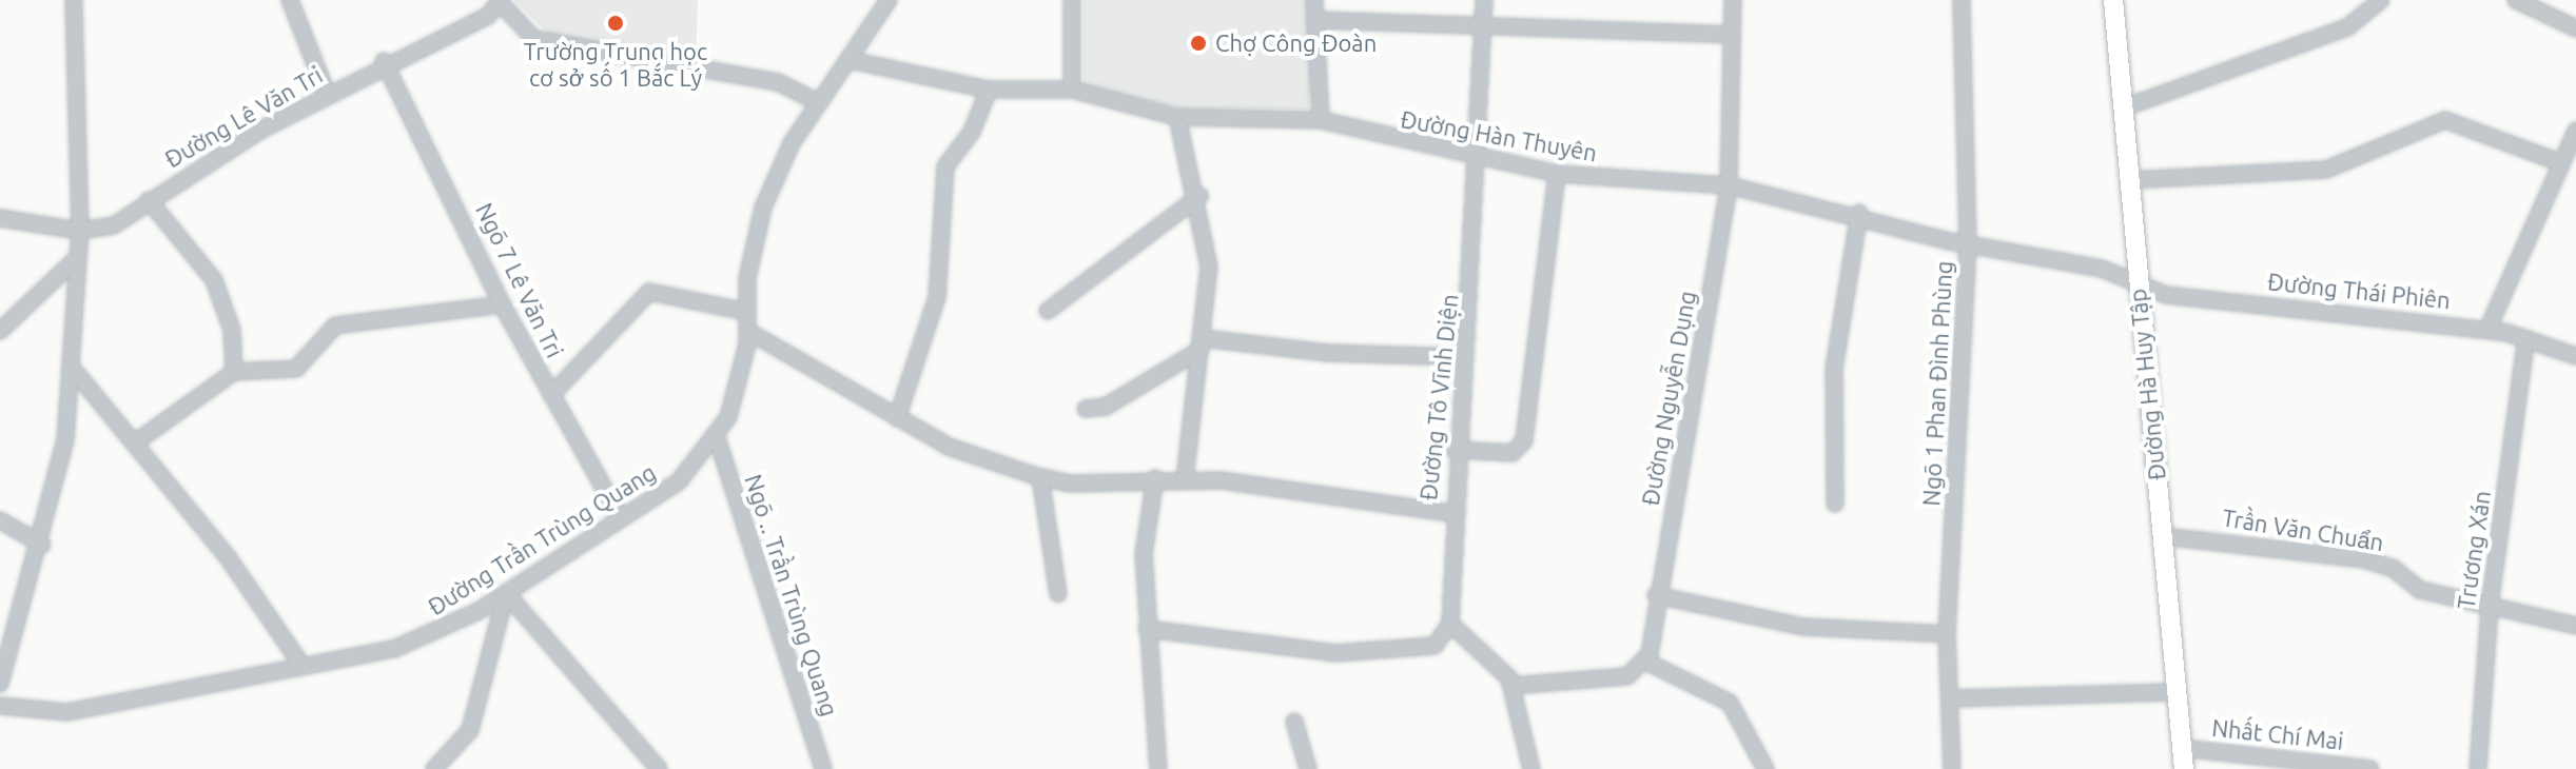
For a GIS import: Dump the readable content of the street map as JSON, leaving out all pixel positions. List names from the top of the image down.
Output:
{
  "streets": {
    "main road": ["Đường Hà Huy Tập"],
    "street": [
      "Đường Lê Văn Tri",
      "Đường Hàn Thuyên",
      "Ngõ 7 Lê Văn Tri",
      "Đường Thái Phiên",
      "Ngõ 1 Phan Đình Phùng",
      "Đường Tô Vĩnh Diện",
      "Đường Nguyễn Dụng",
      "Trần Văn Chuẩn",
      "Đường Trần Trùng Quang",
      "Trương Xán",
      "Ngõ .. Trần Trùng Quang",
      "Nhất Chí Mai"
    ]
  },
  "crossings": [
    ["Đường Lê Văn Tri", "Ngõ 7 Lê Văn Tri"],
    ["Đường Hàn Thuyên", "Đường Thái Phiên"],
    ["Đường Hàn Thuyên", "Ngõ 1 Phan Đình Phùng"],
    ["Đường Hàn Thuyên", "Đường Hà Huy Tập"],
    ["Đường Hàn Thuyên", "Đường Tô Vĩnh Diện"],
    ["Đường Hàn Thuyên", "Đường Nguyễn Dụng"],
    ["Đường Hàn Thuyên", "Đường Trần Trùng Quang"],
    ["Ngõ 7 Lê Văn Tri", "Đường Trần Trùng Quang"],
    ["Đường Thái Phiên", "Đường Hà Huy Tập"],
    ["Đường Thái Phiên", "Trương Xán"],
    ["Đường Hà Huy Tập", "Trần Văn Chuẩn"],
    ["Đường Hà Huy Tập", "Nhất Chí Mai"],
    ["Trần Văn Chuẩn", "Trương Xán"],
    ["Đường Trần Trùng Quang", "Ngõ .. Trần Trùng Quang"]
  ],
  "places": ["Trường Trung học cơ sở số 1 Bắc Lý", "Chợ Công Đoàn"]
}
